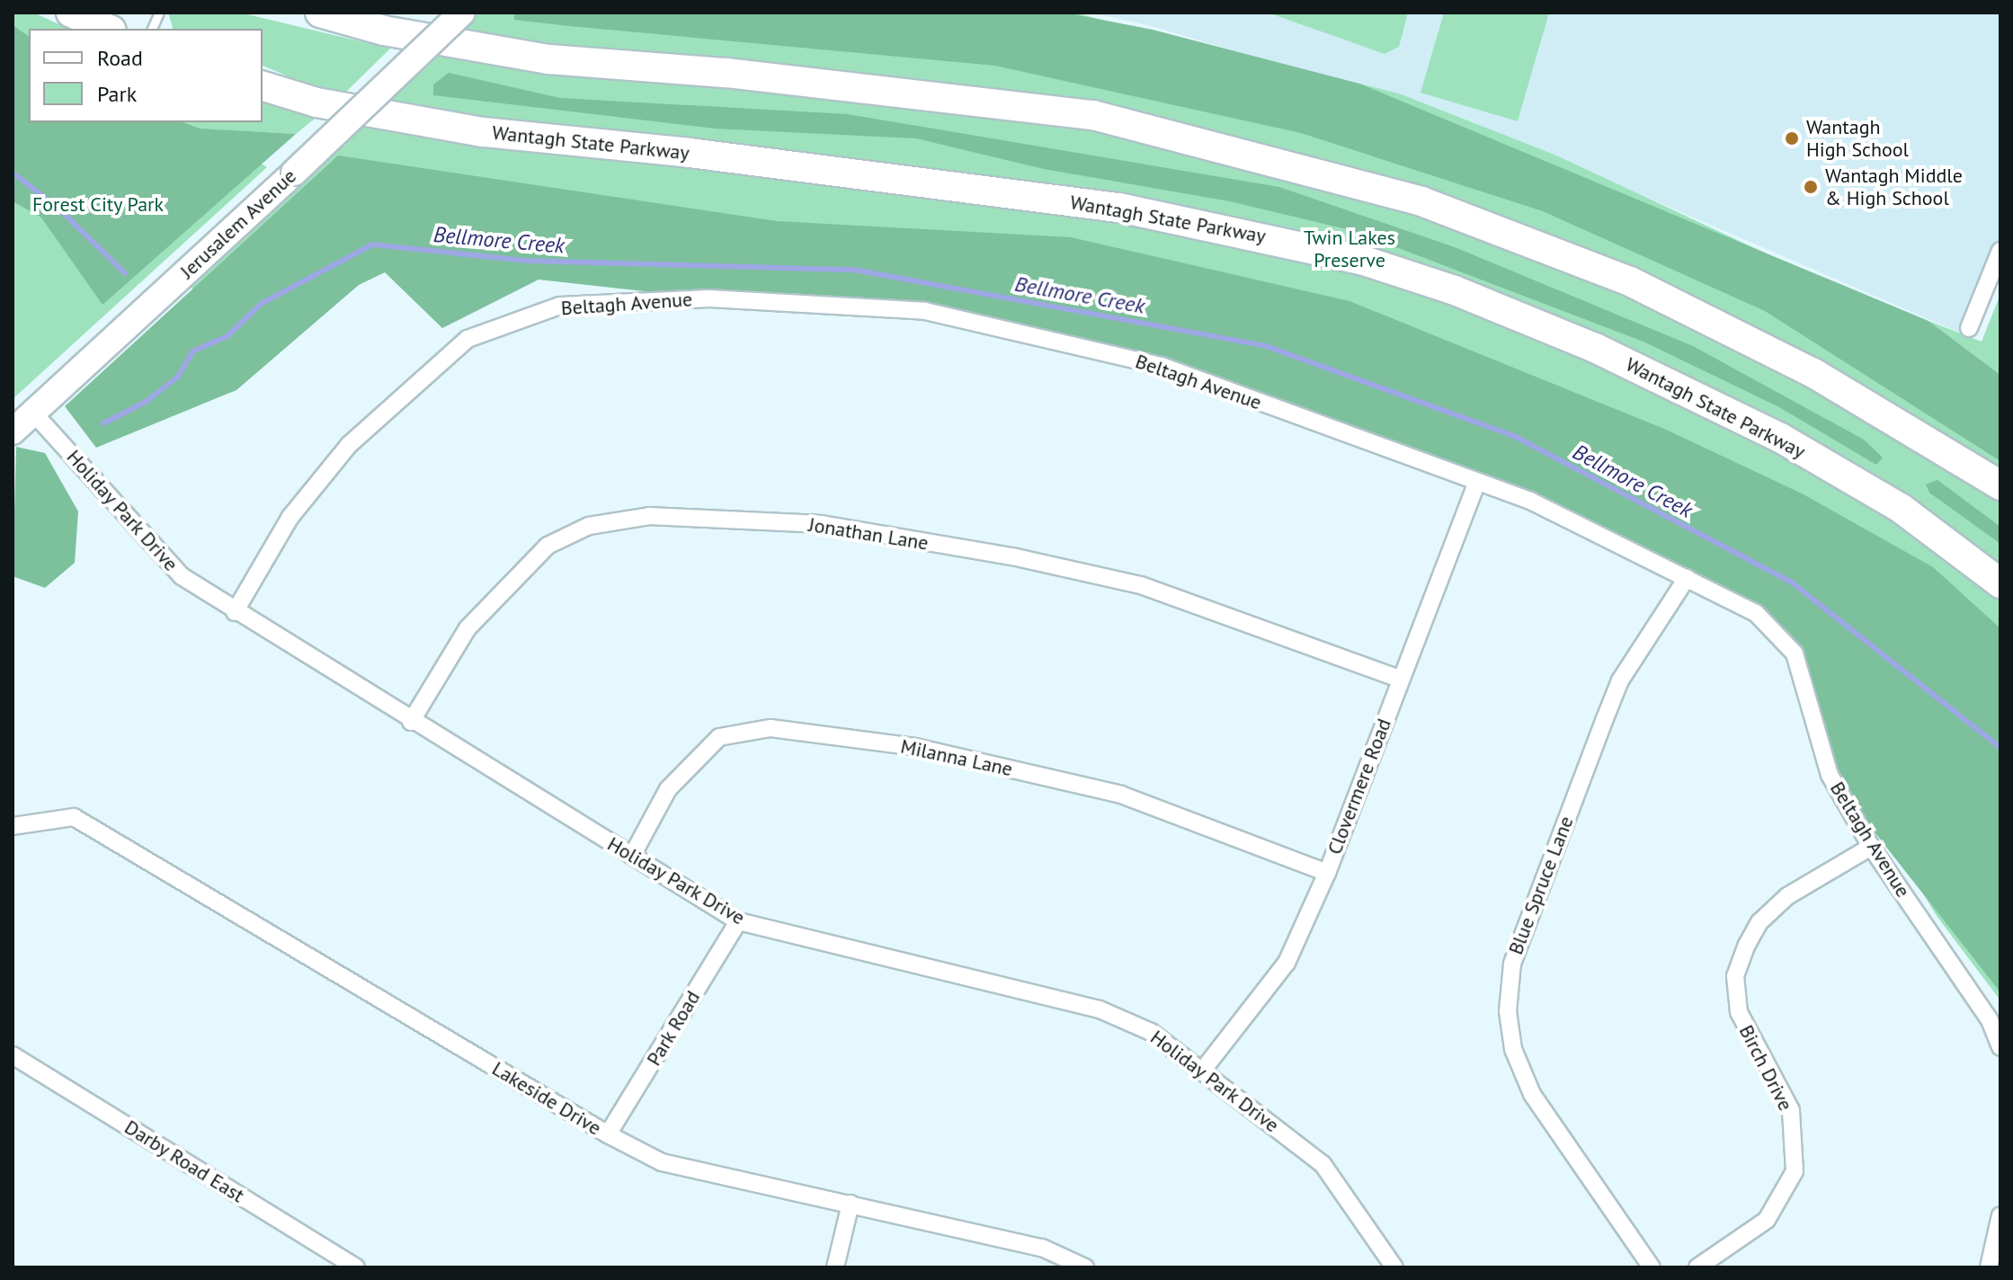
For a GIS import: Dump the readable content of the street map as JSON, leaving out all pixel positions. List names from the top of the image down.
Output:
{
  "streets": {
    "highway": ["Wantagh State Parkway"],
    "main road": ["Jerusalem Avenue"],
    "street": [
      "Beltagh Avenue",
      "Holiday Park Drive",
      "Jonathan Lane",
      "Milanna Lane",
      "Clovermere Road",
      "Blue Spruce Lane",
      "Park Road",
      "Birch Drive",
      "Lakeside Drive",
      "Darby Road East"
    ]
  },
  "crossings": [
    ["Jerusalem Avenue", "Holiday Park Drive"],
    ["Beltagh Avenue", "Holiday Park Drive"],
    ["Beltagh Avenue", "Clovermere Road"],
    ["Beltagh Avenue", "Blue Spruce Lane"],
    ["Beltagh Avenue", "Birch Drive"],
    ["Holiday Park Drive", "Jonathan Lane"],
    ["Holiday Park Drive", "Milanna Lane"],
    ["Holiday Park Drive", "Clovermere Road"],
    ["Holiday Park Drive", "Park Road"],
    ["Jonathan Lane", "Clovermere Road"],
    ["Milanna Lane", "Clovermere Road"],
    ["Park Road", "Lakeside Drive"]
  ],
  "water": ["Bellmore Creek"],
  "parks": ["Forest City Park", "Twin Lakes Preserve"],
  "places": ["Wantagh High School", "Wantagh Middle & High School"],
  "legend": ["Road", "Park"]
}
